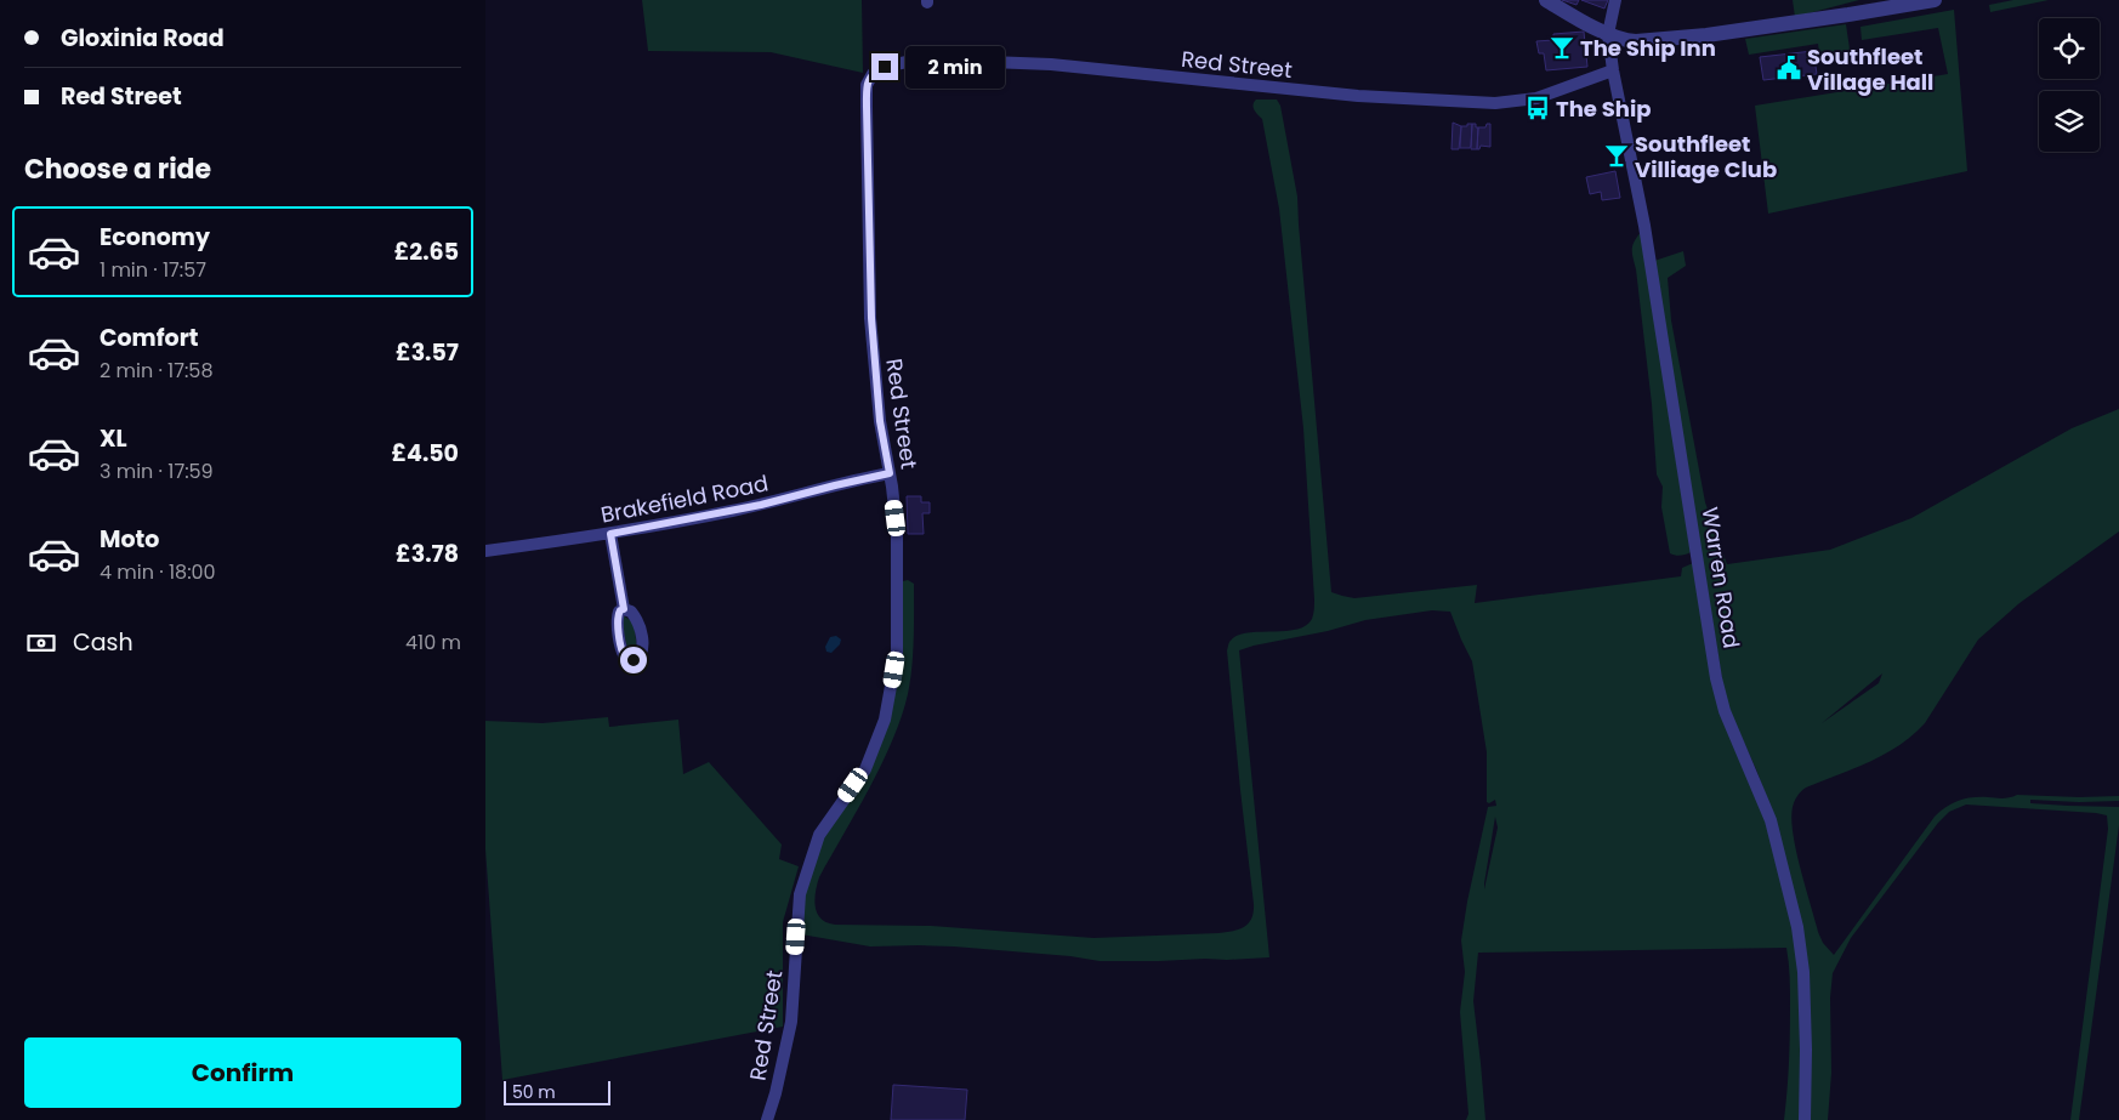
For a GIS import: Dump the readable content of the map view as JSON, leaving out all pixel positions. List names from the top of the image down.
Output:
{
  "streets": {
    "street": ["Red Street", "Brakefield Road", "Warren Road"]
  },
  "crossings": [
    ["Red Street", "Brakefield Road"],
    ["Red Street", "Warren Road"]
  ],
  "places": {
    "bar": ["The Ship Inn", "Southfleet Villiage Club"],
    "public building": ["Southfleet Village Hall"],
    "bus stop": ["The Ship"]
  },
  "scale_bar": "50 m",
  "page": {
    "banner": ["Gloxinia Road", "Red Street"],
    "bubble": "2 min",
    "heading": "Choose a ride",
    "list": [
      {
        "name": "Economy",
        "note": "1 min · 17:57",
        "value": "£2.65"
      },
      {
        "name": "Comfort",
        "note": "2 min · 17:58",
        "value": "£3.57"
      },
      {
        "name": "XL",
        "note": "3 min · 17:59",
        "value": "£4.50"
      },
      {
        "name": "Moto",
        "note": "4 min · 18:00",
        "value": "£3.78"
      }
    ],
    "pay": ["Cash", "410 m"],
    "buttons": "Confirm",
    "scale": "50 m"
  }
}
